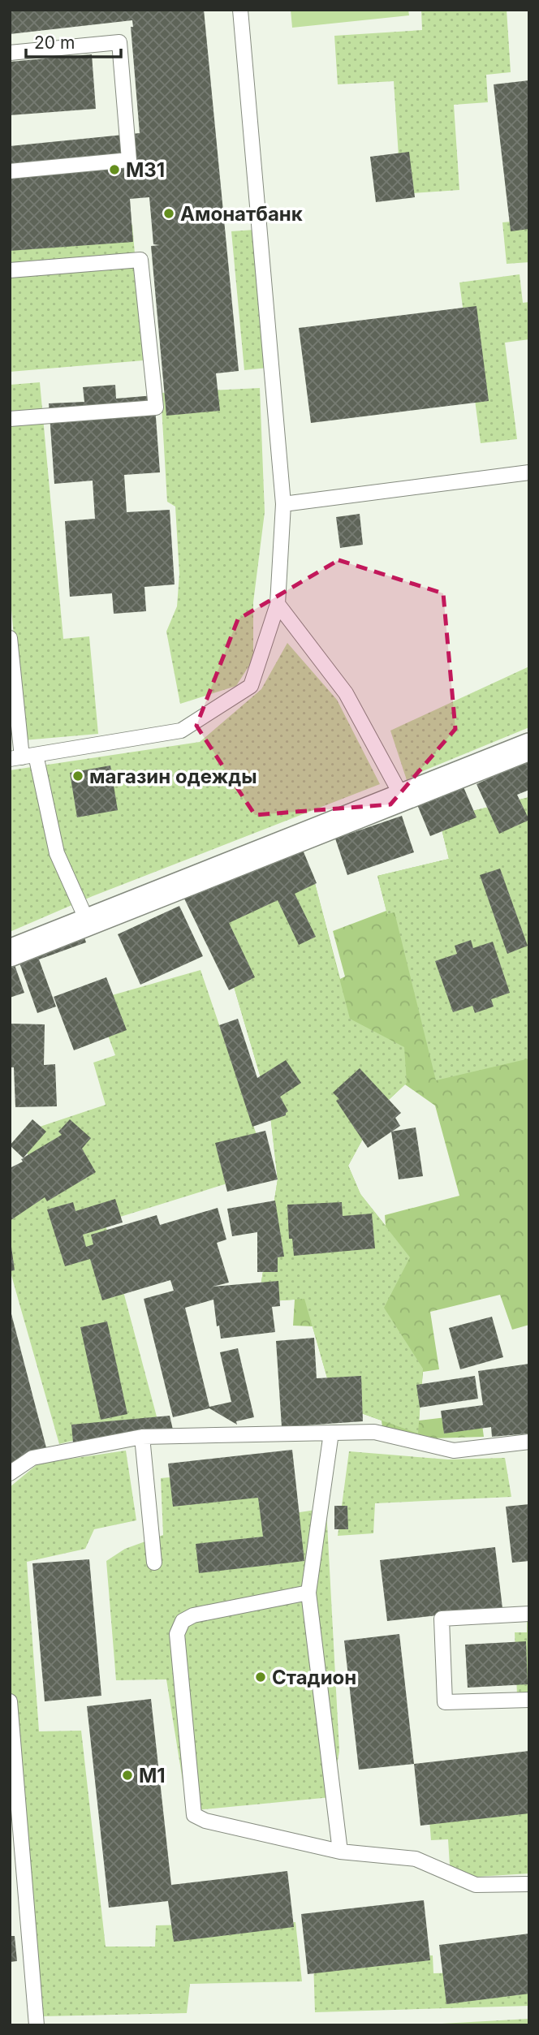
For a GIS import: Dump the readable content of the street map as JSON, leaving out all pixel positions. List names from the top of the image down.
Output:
{
  "places": [
    "М31",
    "Амонатбанк",
    "магазин одежды",
    "Стадион",
    "М1"
  ],
  "scale_bar": "20 m"
}
